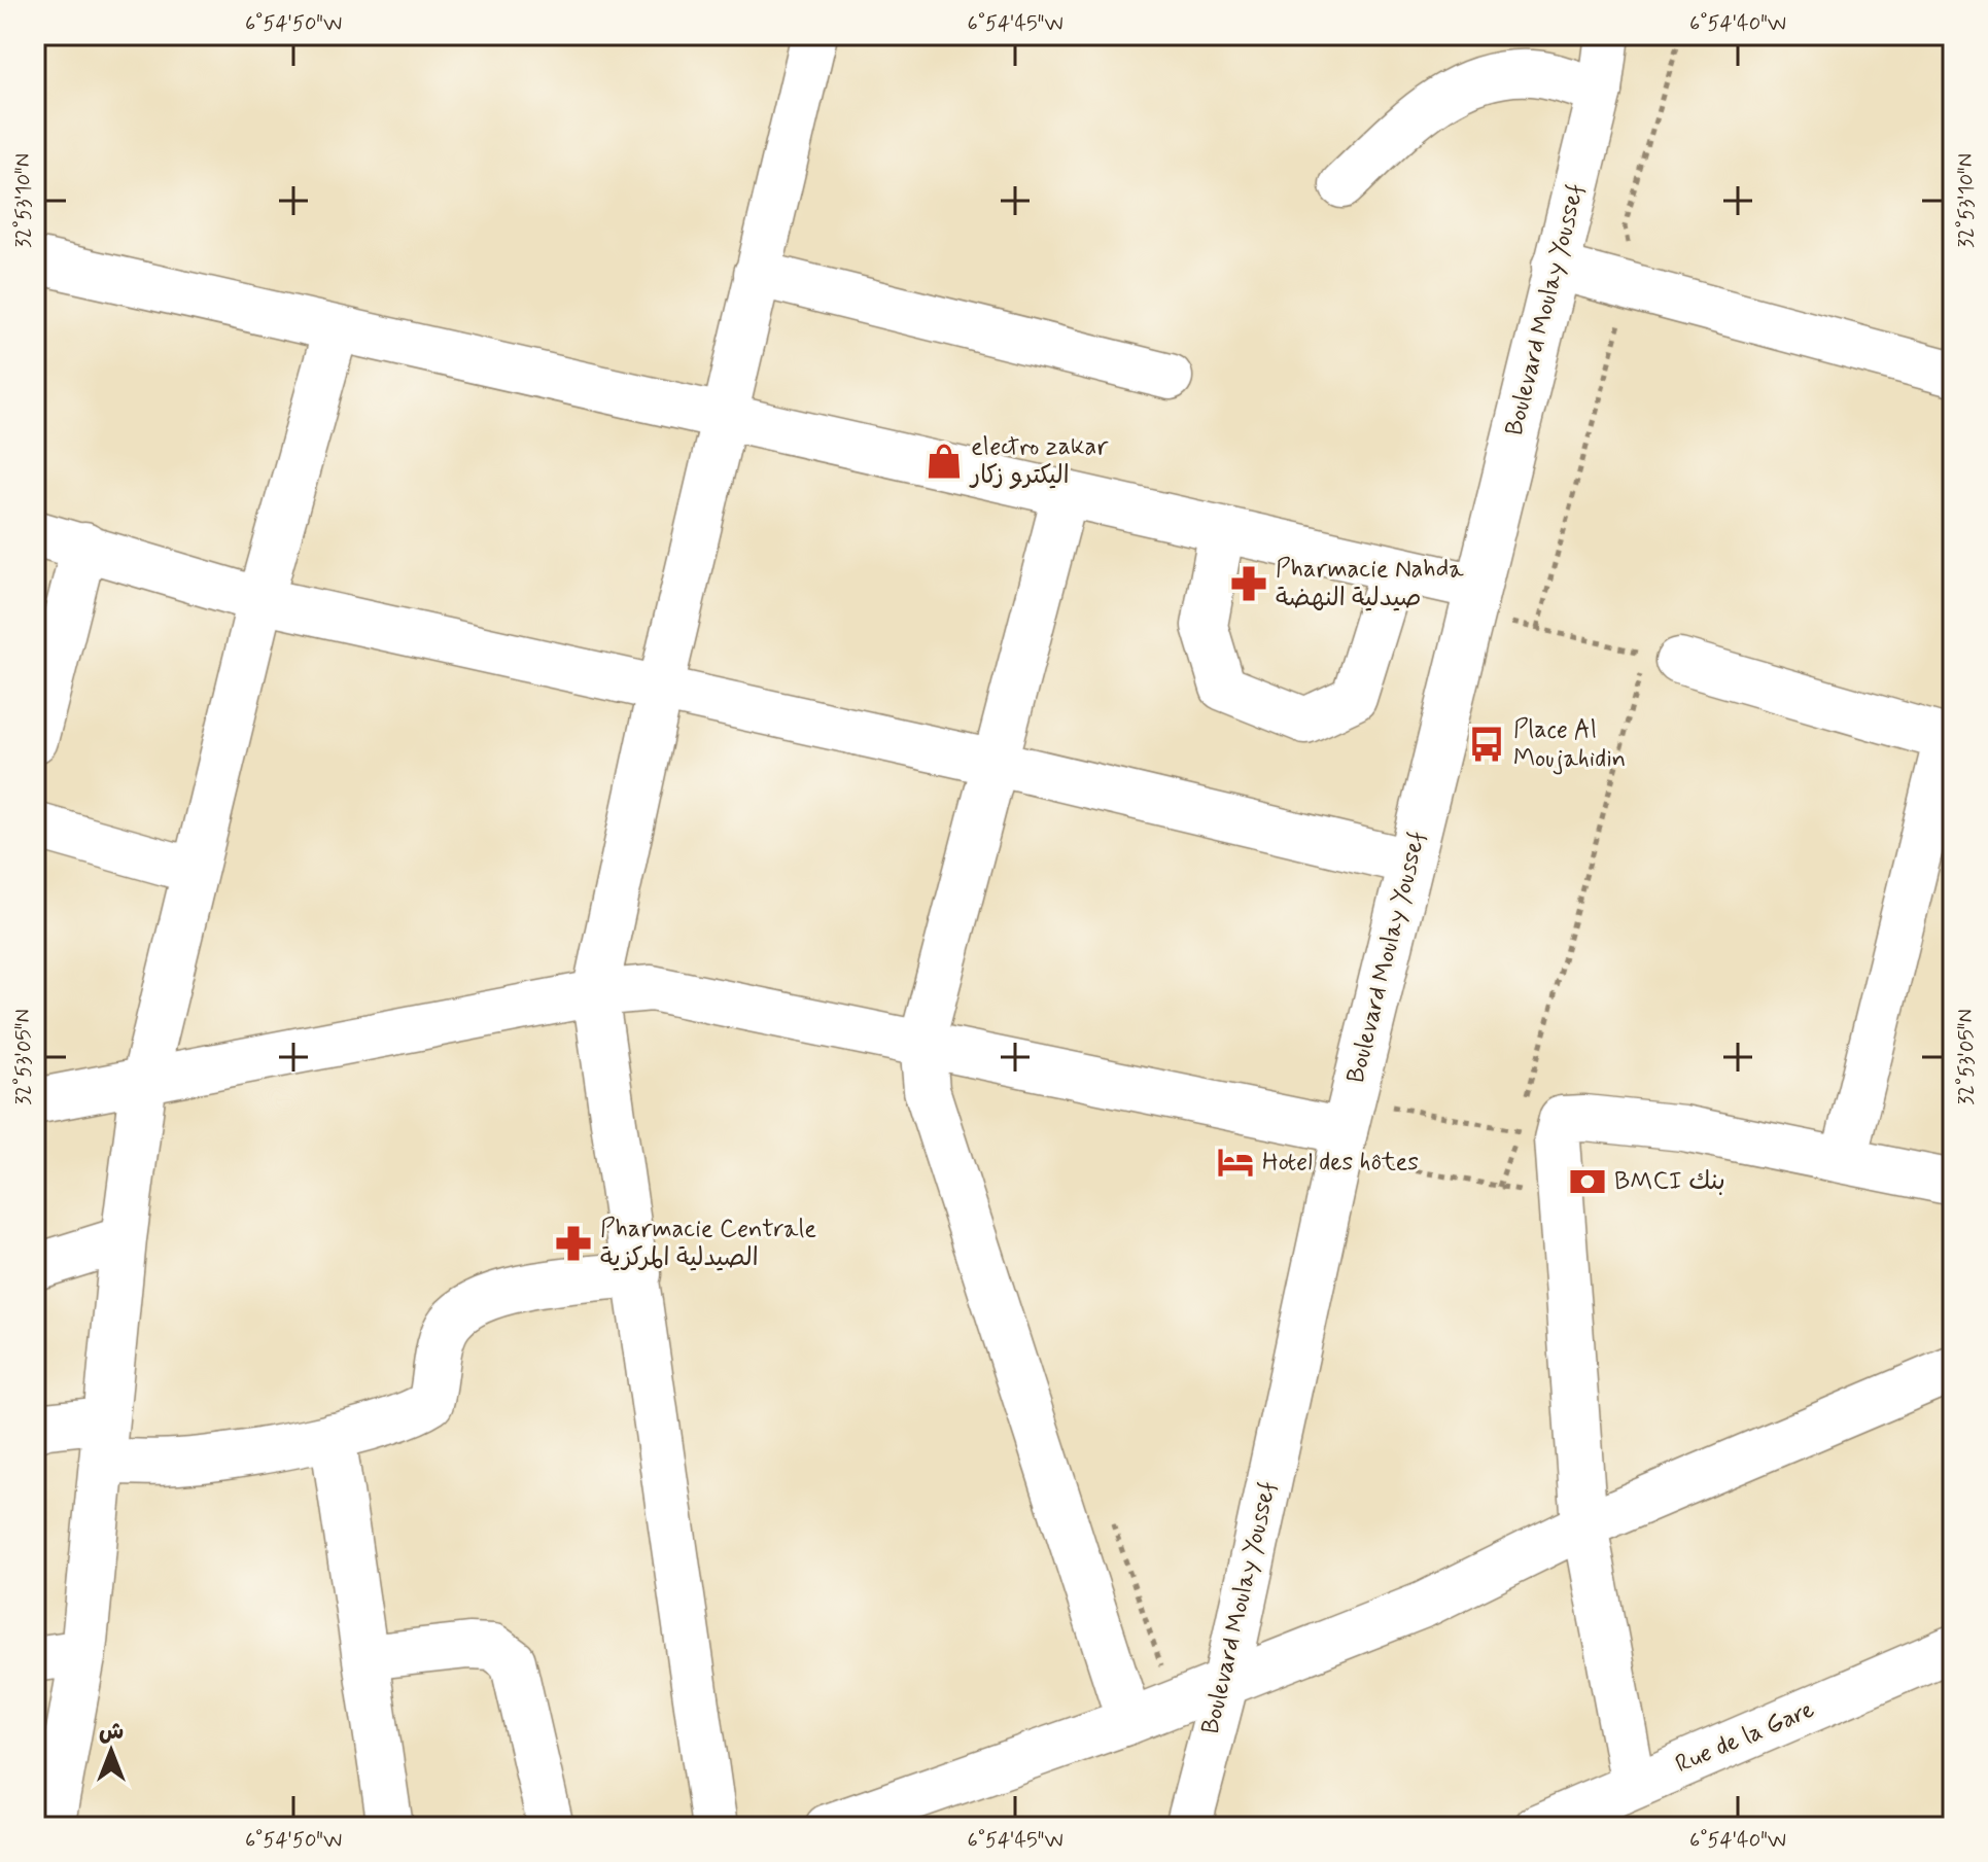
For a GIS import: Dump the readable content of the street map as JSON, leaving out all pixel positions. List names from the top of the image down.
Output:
{
  "streets": {
    "street": ["Boulevard Moulay Youssef", "Rue de la Gare"]
  },
  "places": {
    "shop": ["electro zakar اليكترو زكار"],
    "pharmacy": ["Pharmacie Nahda صيدلية النهضة", "Pharmacie Centrale الصيدلية المركزية"],
    "bus stop": ["Place Al Moujahidin"],
    "hotel": ["Hotel des hôtes"],
    "bank": ["BMCI بنك"]
  },
  "north": "top",
  "coordinates": [
    "6°54'50\"W",
    "6°54'45\"W",
    "6°54'40\"W",
    "32°53'10\"N",
    "32°53'05\"N"
  ]
}
